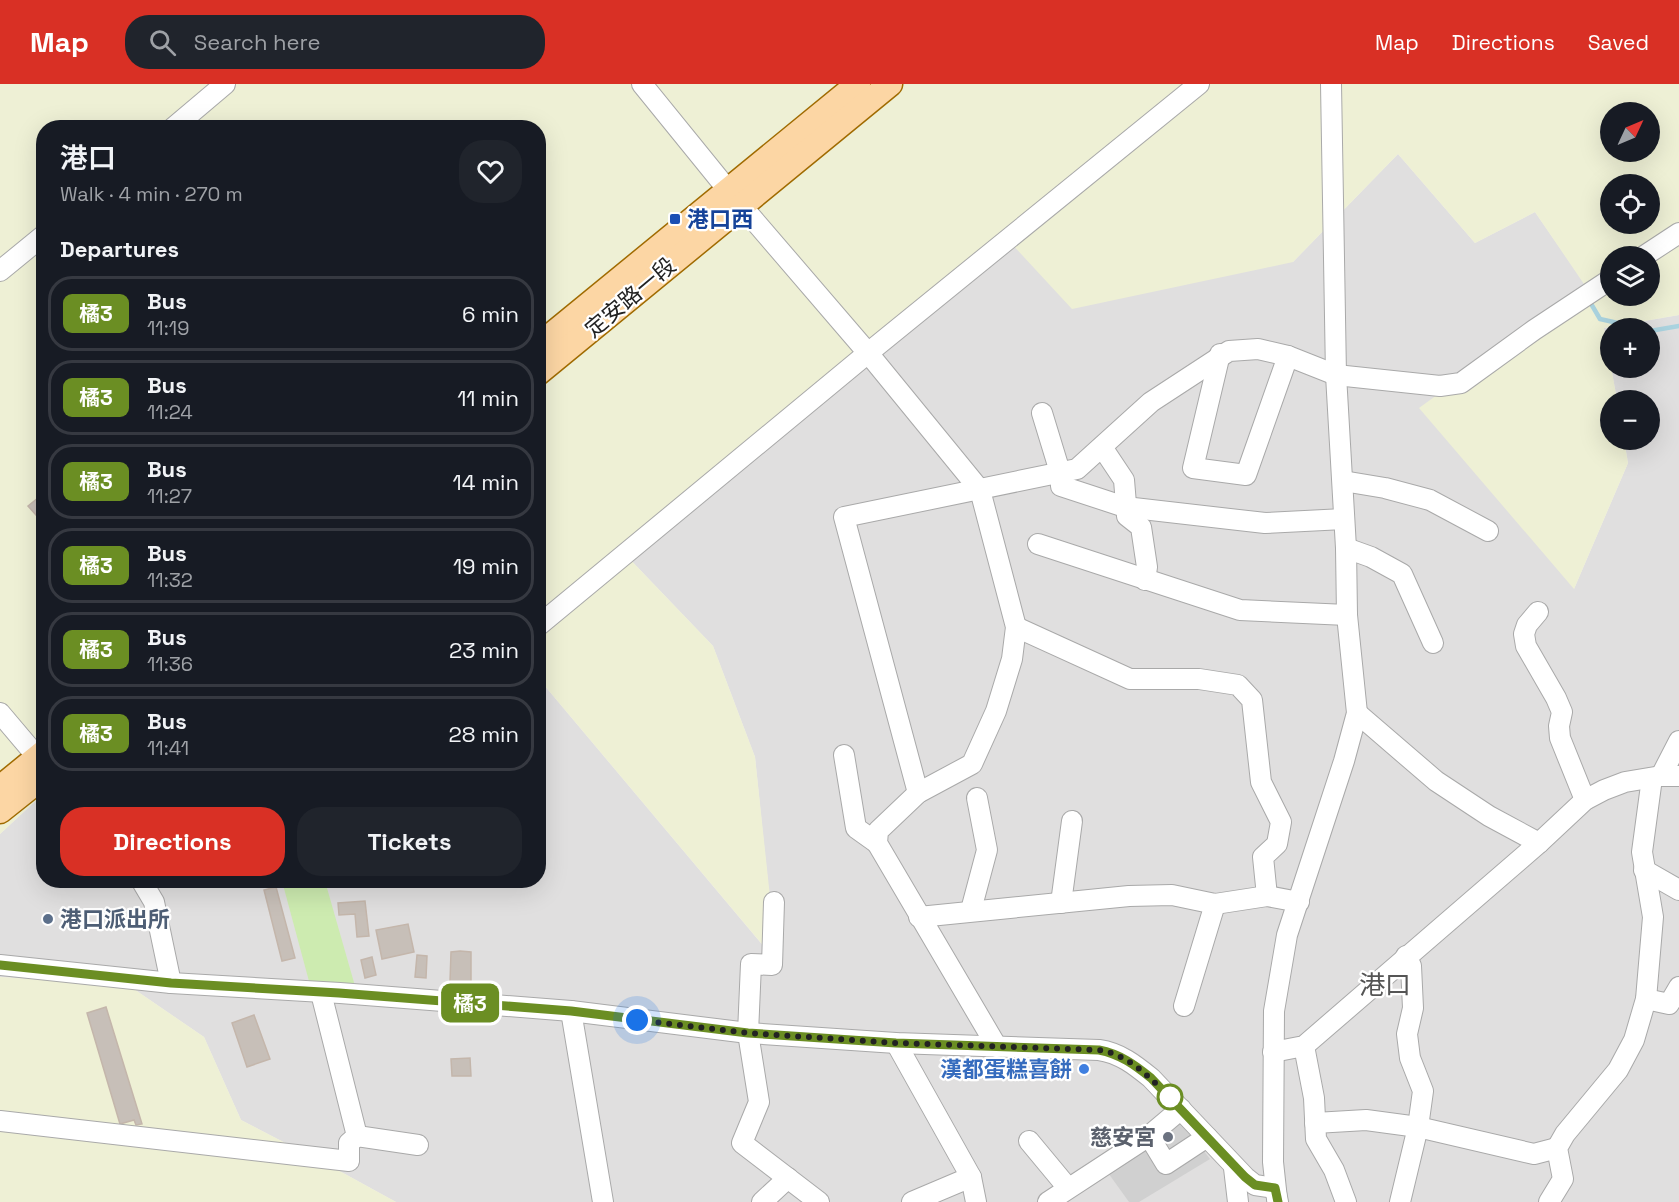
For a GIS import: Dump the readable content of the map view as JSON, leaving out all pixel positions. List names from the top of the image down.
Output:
{
  "streets": {
    "main road": ["定安路一段"]
  },
  "districts": ["港口"],
  "places": {
    "transit": ["港口西"],
    "other": ["港口派出所", "漢都蛋糕喜餅", "慈安宮"]
  },
  "lines": ["bus line 橘3"],
  "north": "top right",
  "page": {
    "header": "Map",
    "search": "Search here",
    "nav": ["Map", "Directions", "Saved"],
    "on_map": "橘3",
    "map_buttons": ["+", "−"],
    "heading": [
      ["港口", "Walk · 4 min · 270 m"],
      "Departures"
    ],
    "list": [
      {
        "mark": "橘3",
        "name": "Bus",
        "note": "11:19",
        "value": "6 min"
      },
      {
        "mark": "橘3",
        "name": "Bus",
        "note": "11:24",
        "value": "11 min"
      },
      {
        "mark": "橘3",
        "name": "Bus",
        "note": "11:27",
        "value": "14 min"
      },
      {
        "mark": "橘3",
        "name": "Bus",
        "note": "11:32",
        "value": "19 min"
      },
      {
        "mark": "橘3",
        "name": "Bus",
        "note": "11:36",
        "value": "23 min"
      },
      {
        "mark": "橘3",
        "name": "Bus",
        "note": "11:41",
        "value": "28 min"
      }
    ],
    "buttons": ["Directions", "Tickets"]
  }
}
